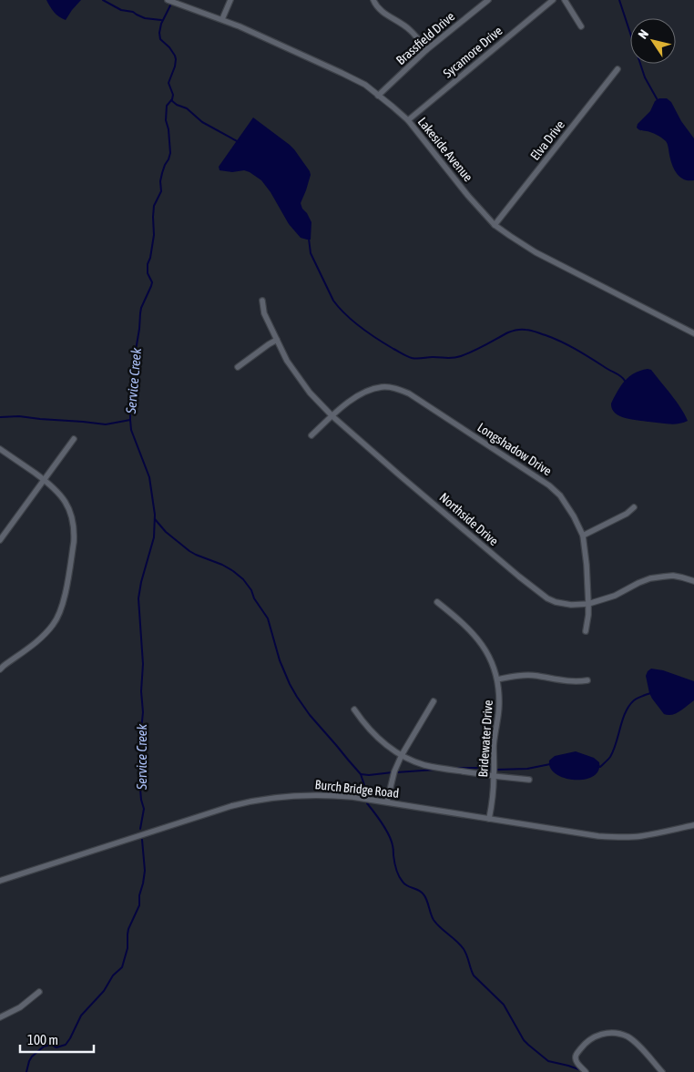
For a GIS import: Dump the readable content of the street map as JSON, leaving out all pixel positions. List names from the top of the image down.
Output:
{
  "streets": {
    "street": [
      "Brassfield Drive",
      "Sycamore Drive",
      "Elva Drive",
      "Lakeside Avenue",
      "Longshadow Drive",
      "Northside Drive",
      "Bridewater Drive",
      "Burch Bridge Road"
    ]
  },
  "crossings": [
    ["Brassfield Drive", "Lakeside Avenue"],
    ["Sycamore Drive", "Lakeside Avenue"],
    ["Elva Drive", "Lakeside Avenue"],
    ["Longshadow Drive", "Northside Drive"],
    ["Bridewater Drive", "Burch Bridge Road"]
  ],
  "water": ["Service Creek"],
  "scale_bar": "100 m",
  "north": "top left"
}
